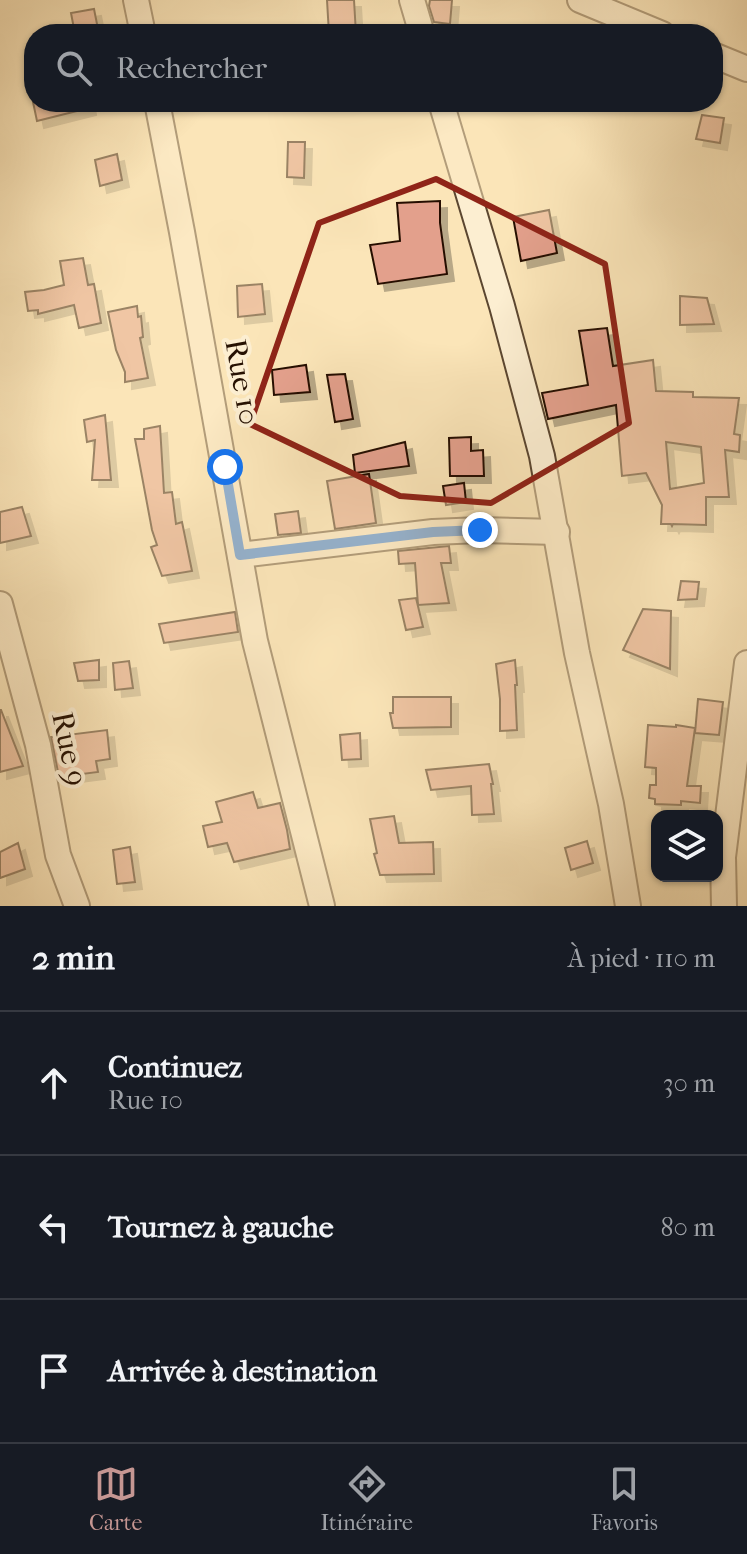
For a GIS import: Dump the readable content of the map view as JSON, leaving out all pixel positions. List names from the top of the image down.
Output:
{
  "streets": {
    "street": ["Rue 10", "Rue 9"]
  },
  "page": {
    "search": "Rechercher",
    "heading": ["2 min", "À pied · 110 m"],
    "list": [
      ["Continuez", "Rue 10", "30 m"],
      ["Tournez à gauche", "80 m"],
      "Arrivée à destination"
    ],
    "nav": ["Carte", "Itinéraire", "Favoris"]
  }
}
